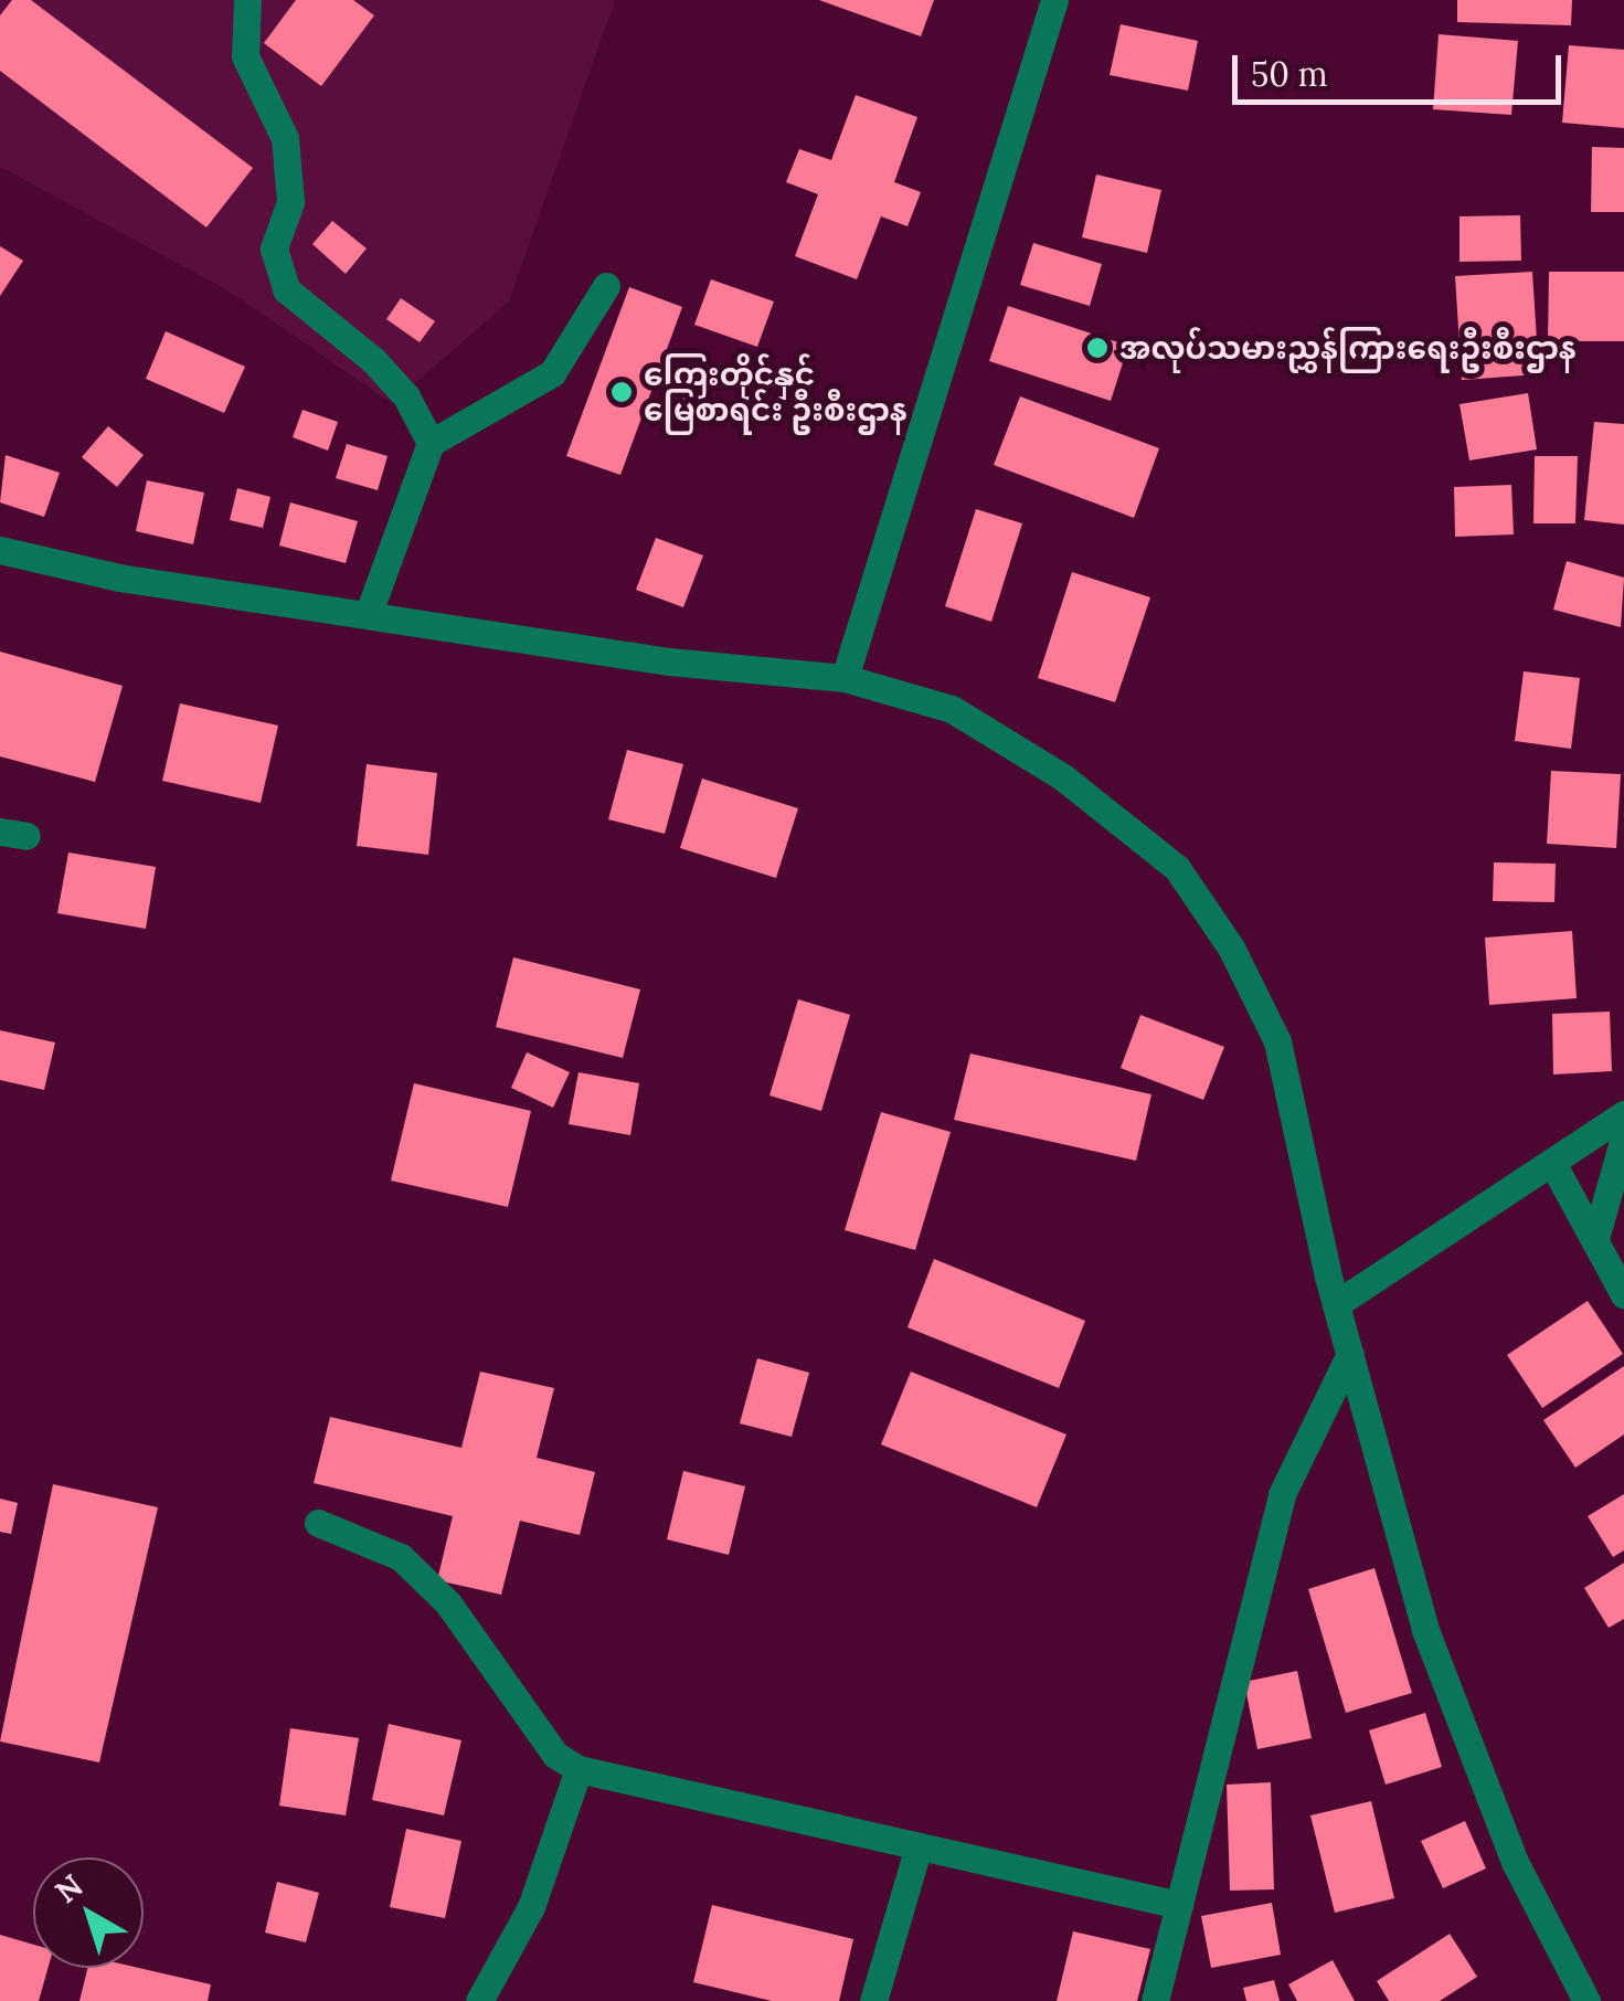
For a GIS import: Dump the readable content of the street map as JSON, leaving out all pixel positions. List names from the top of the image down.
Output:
{
  "places": ["အလုပ်သမားညွှန်ကြားရေးဦးစီးဌာန", "ကြေးတိုင်နှင့် မြေစာရင်း ဦးစီးဌာန"],
  "scale_bar": "50 m",
  "north": "top left"
}
